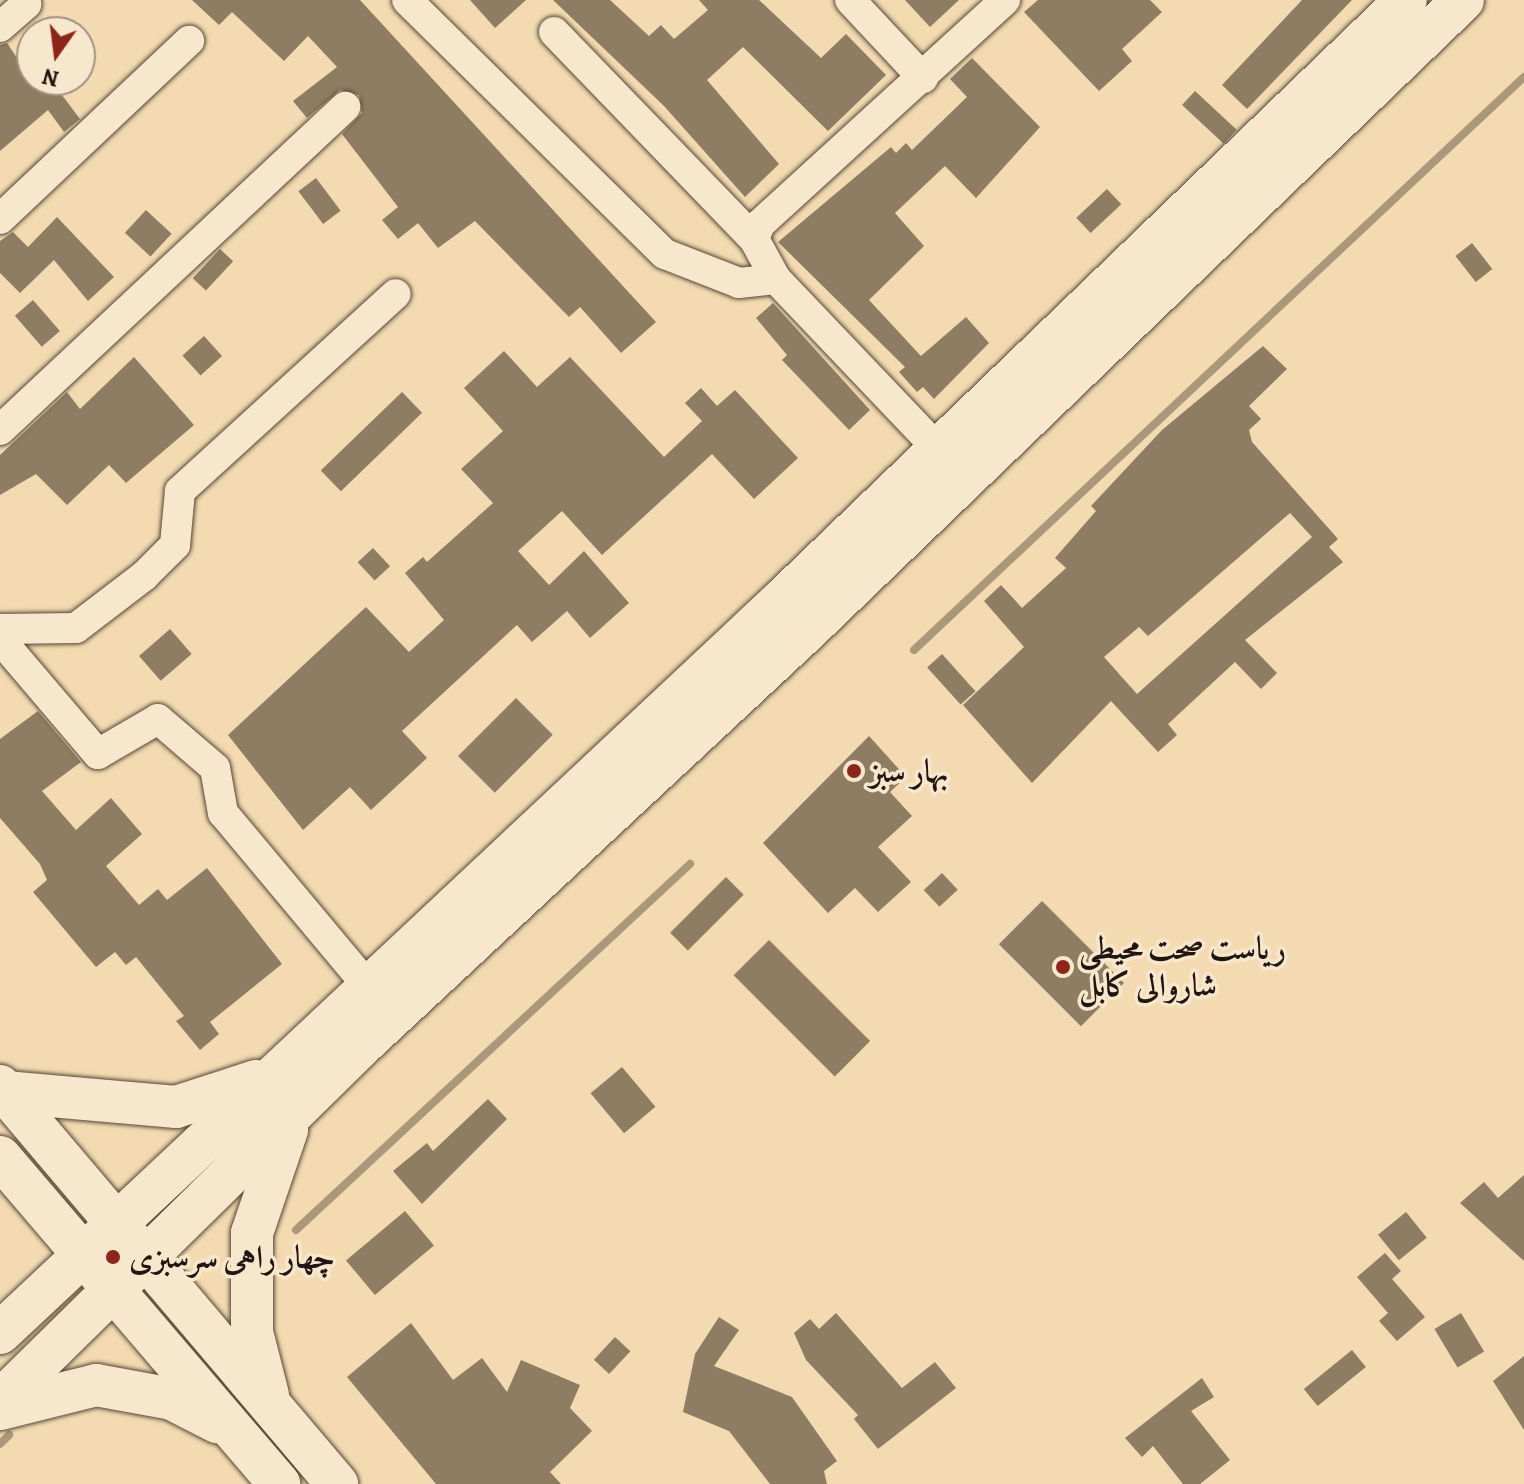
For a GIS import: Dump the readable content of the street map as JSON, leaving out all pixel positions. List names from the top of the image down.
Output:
{
  "places": ["بهار سبز", "ریاست صحت محیطی شاروالی کابل", "چهار راهی سرسبزی"],
  "north": "bottom"
}
